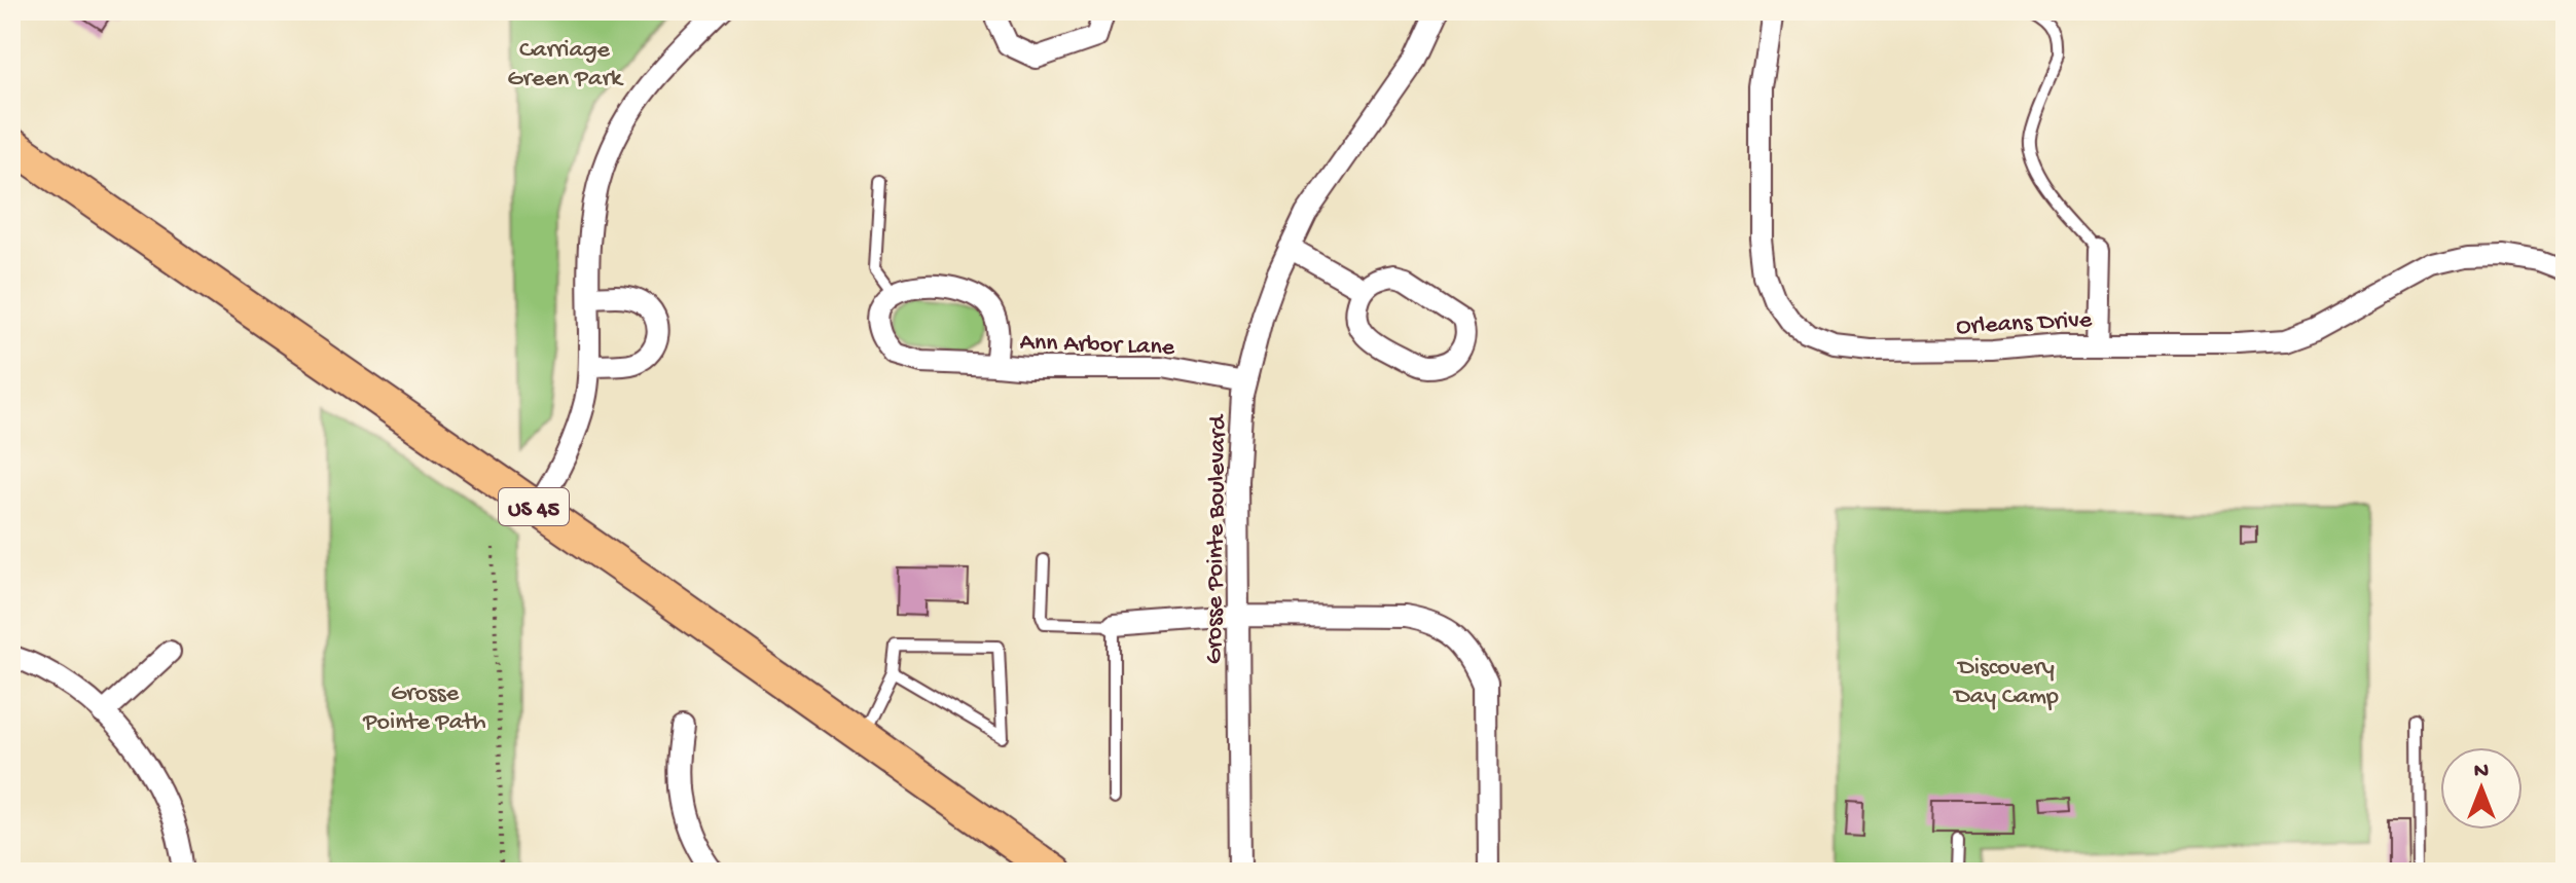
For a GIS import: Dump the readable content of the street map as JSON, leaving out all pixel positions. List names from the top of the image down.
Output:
{
  "streets": {
    "main road": ["US 45"],
    "street": ["Orleans Drive", "Ann Arbor Lane", "Grosse Pointe Boulevard"]
  },
  "crossings": [
    ["Ann Arbor Lane", "Grosse Pointe Boulevard"]
  ],
  "parks": ["Carriage Green Park", "Discovery Day Camp", "Grosse Pointe Path"],
  "north": "top"
}
